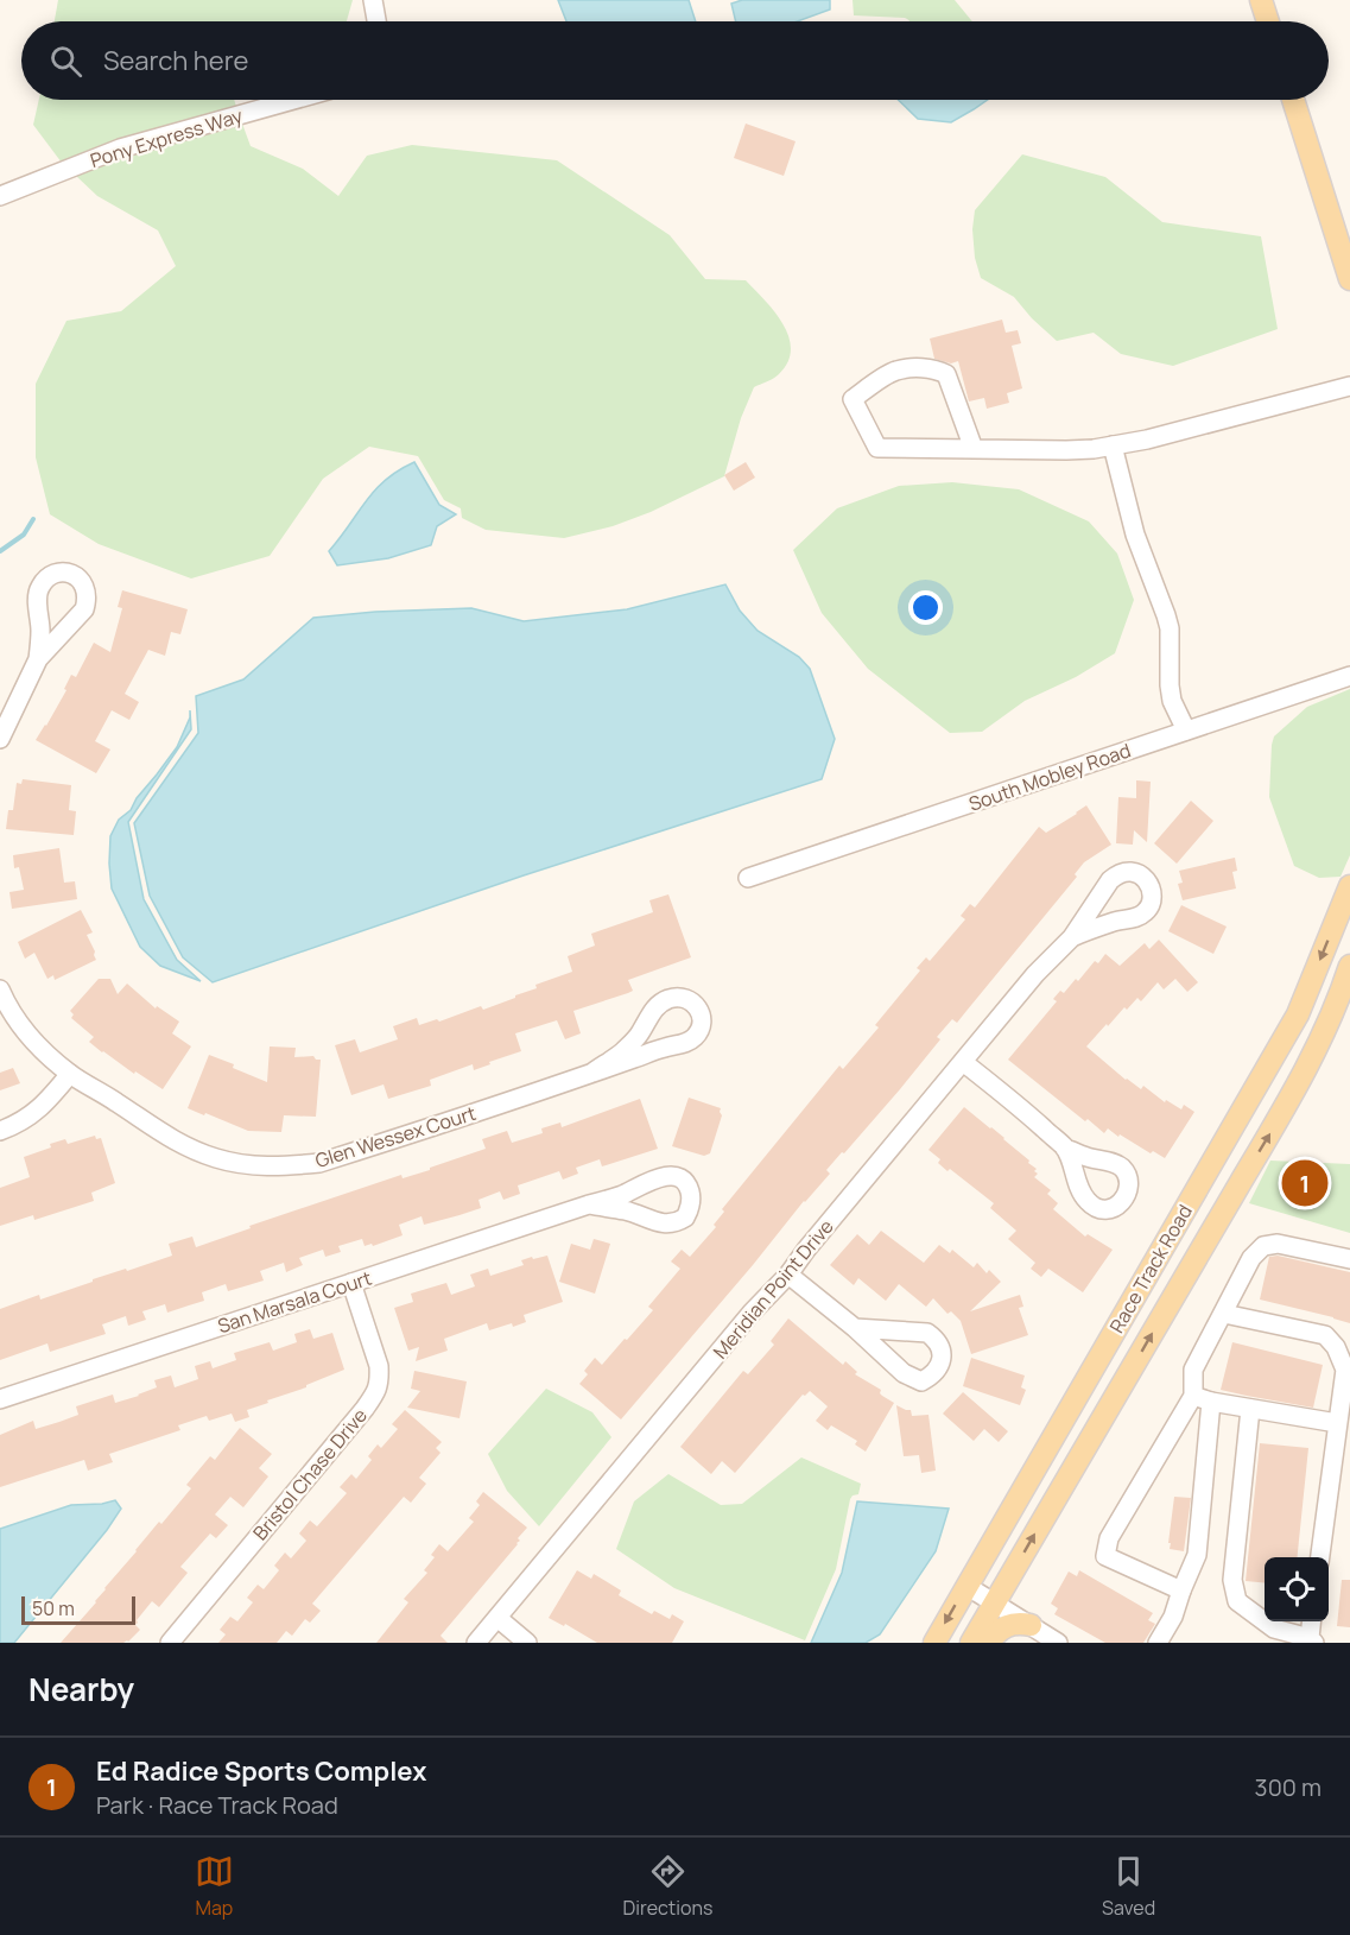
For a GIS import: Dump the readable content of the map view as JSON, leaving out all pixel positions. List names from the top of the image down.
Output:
{
  "streets": {
    "main road": ["Race Track Road"],
    "street": [
      "Pony Express Way",
      "South Mobley Road",
      "Glen Wessex Court",
      "Meridian Point Drive",
      "San Marsala Court",
      "Bristol Chase Drive"
    ]
  },
  "crossings": [
    ["San Marsala Court", "Bristol Chase Drive"]
  ],
  "scale_bar": "50 m",
  "page": {
    "search": "Search here",
    "pins": "1",
    "scale": "50 m",
    "heading": "Nearby",
    "list": [
      {
        "mark": "1",
        "name": "Ed Radice Sports Complex",
        "note": "Park · Race Track Road",
        "value": "300 m"
      }
    ],
    "nav": ["Map", "Directions", "Saved"]
  }
}
